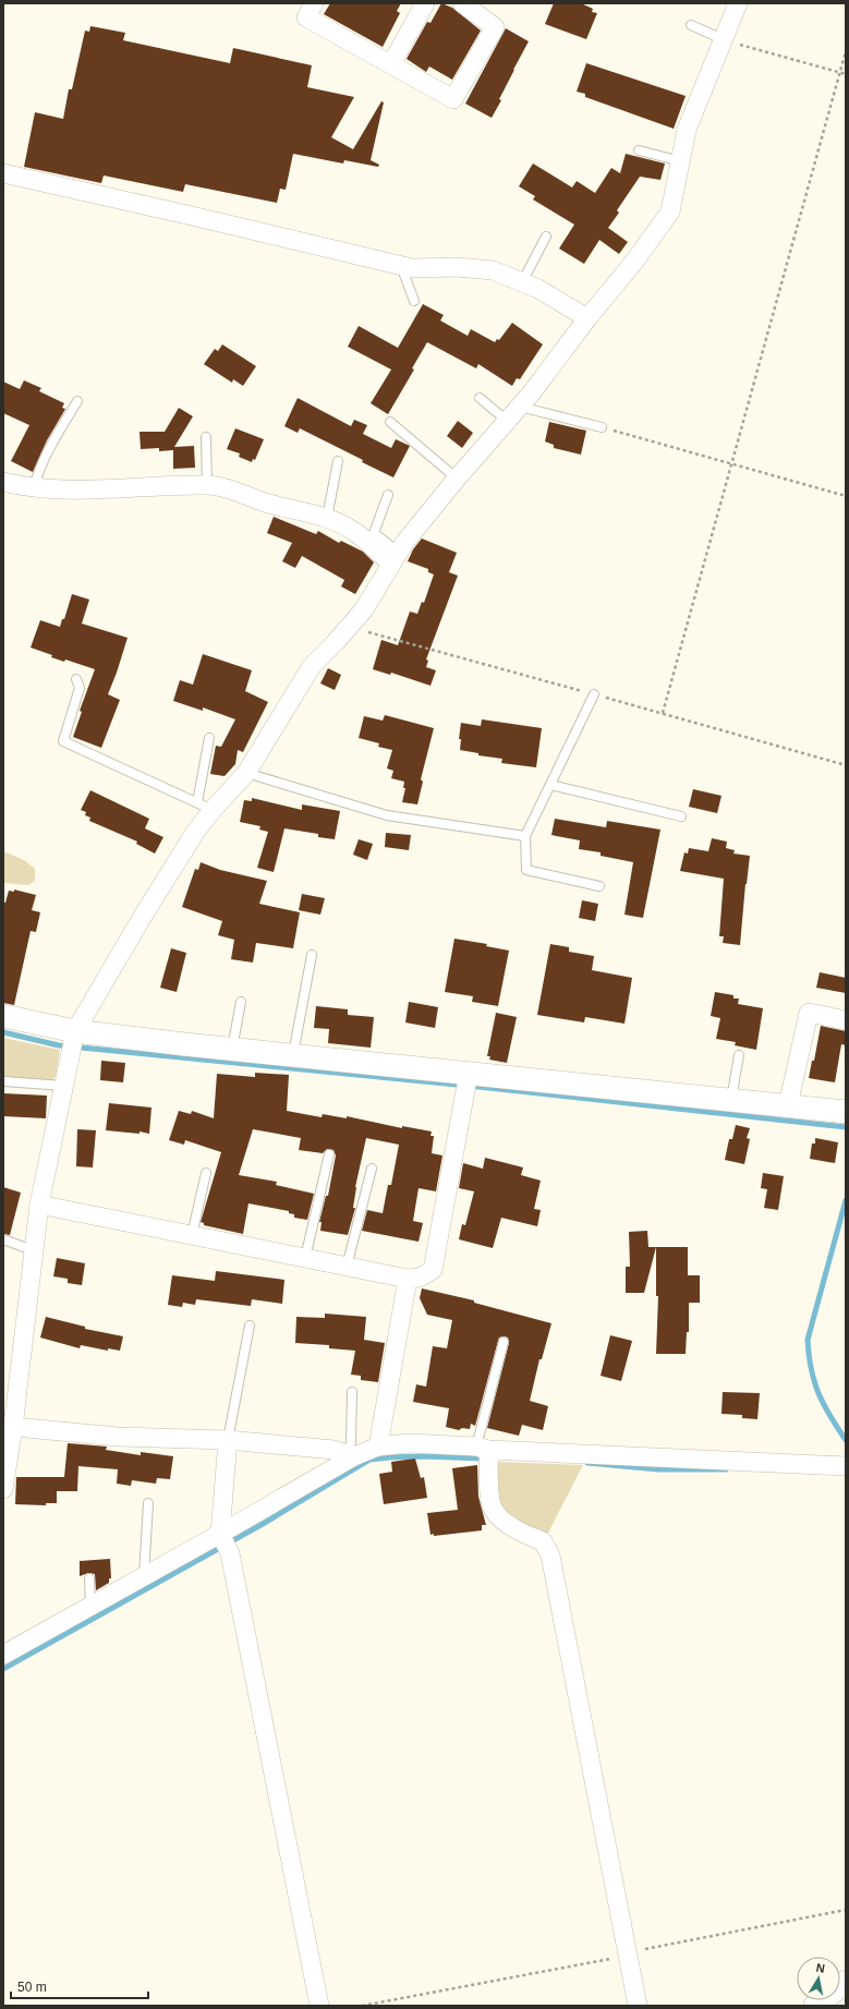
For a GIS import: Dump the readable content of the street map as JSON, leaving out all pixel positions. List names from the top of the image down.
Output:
{
  "scale_bar": "50 m",
  "north": "top"
}
